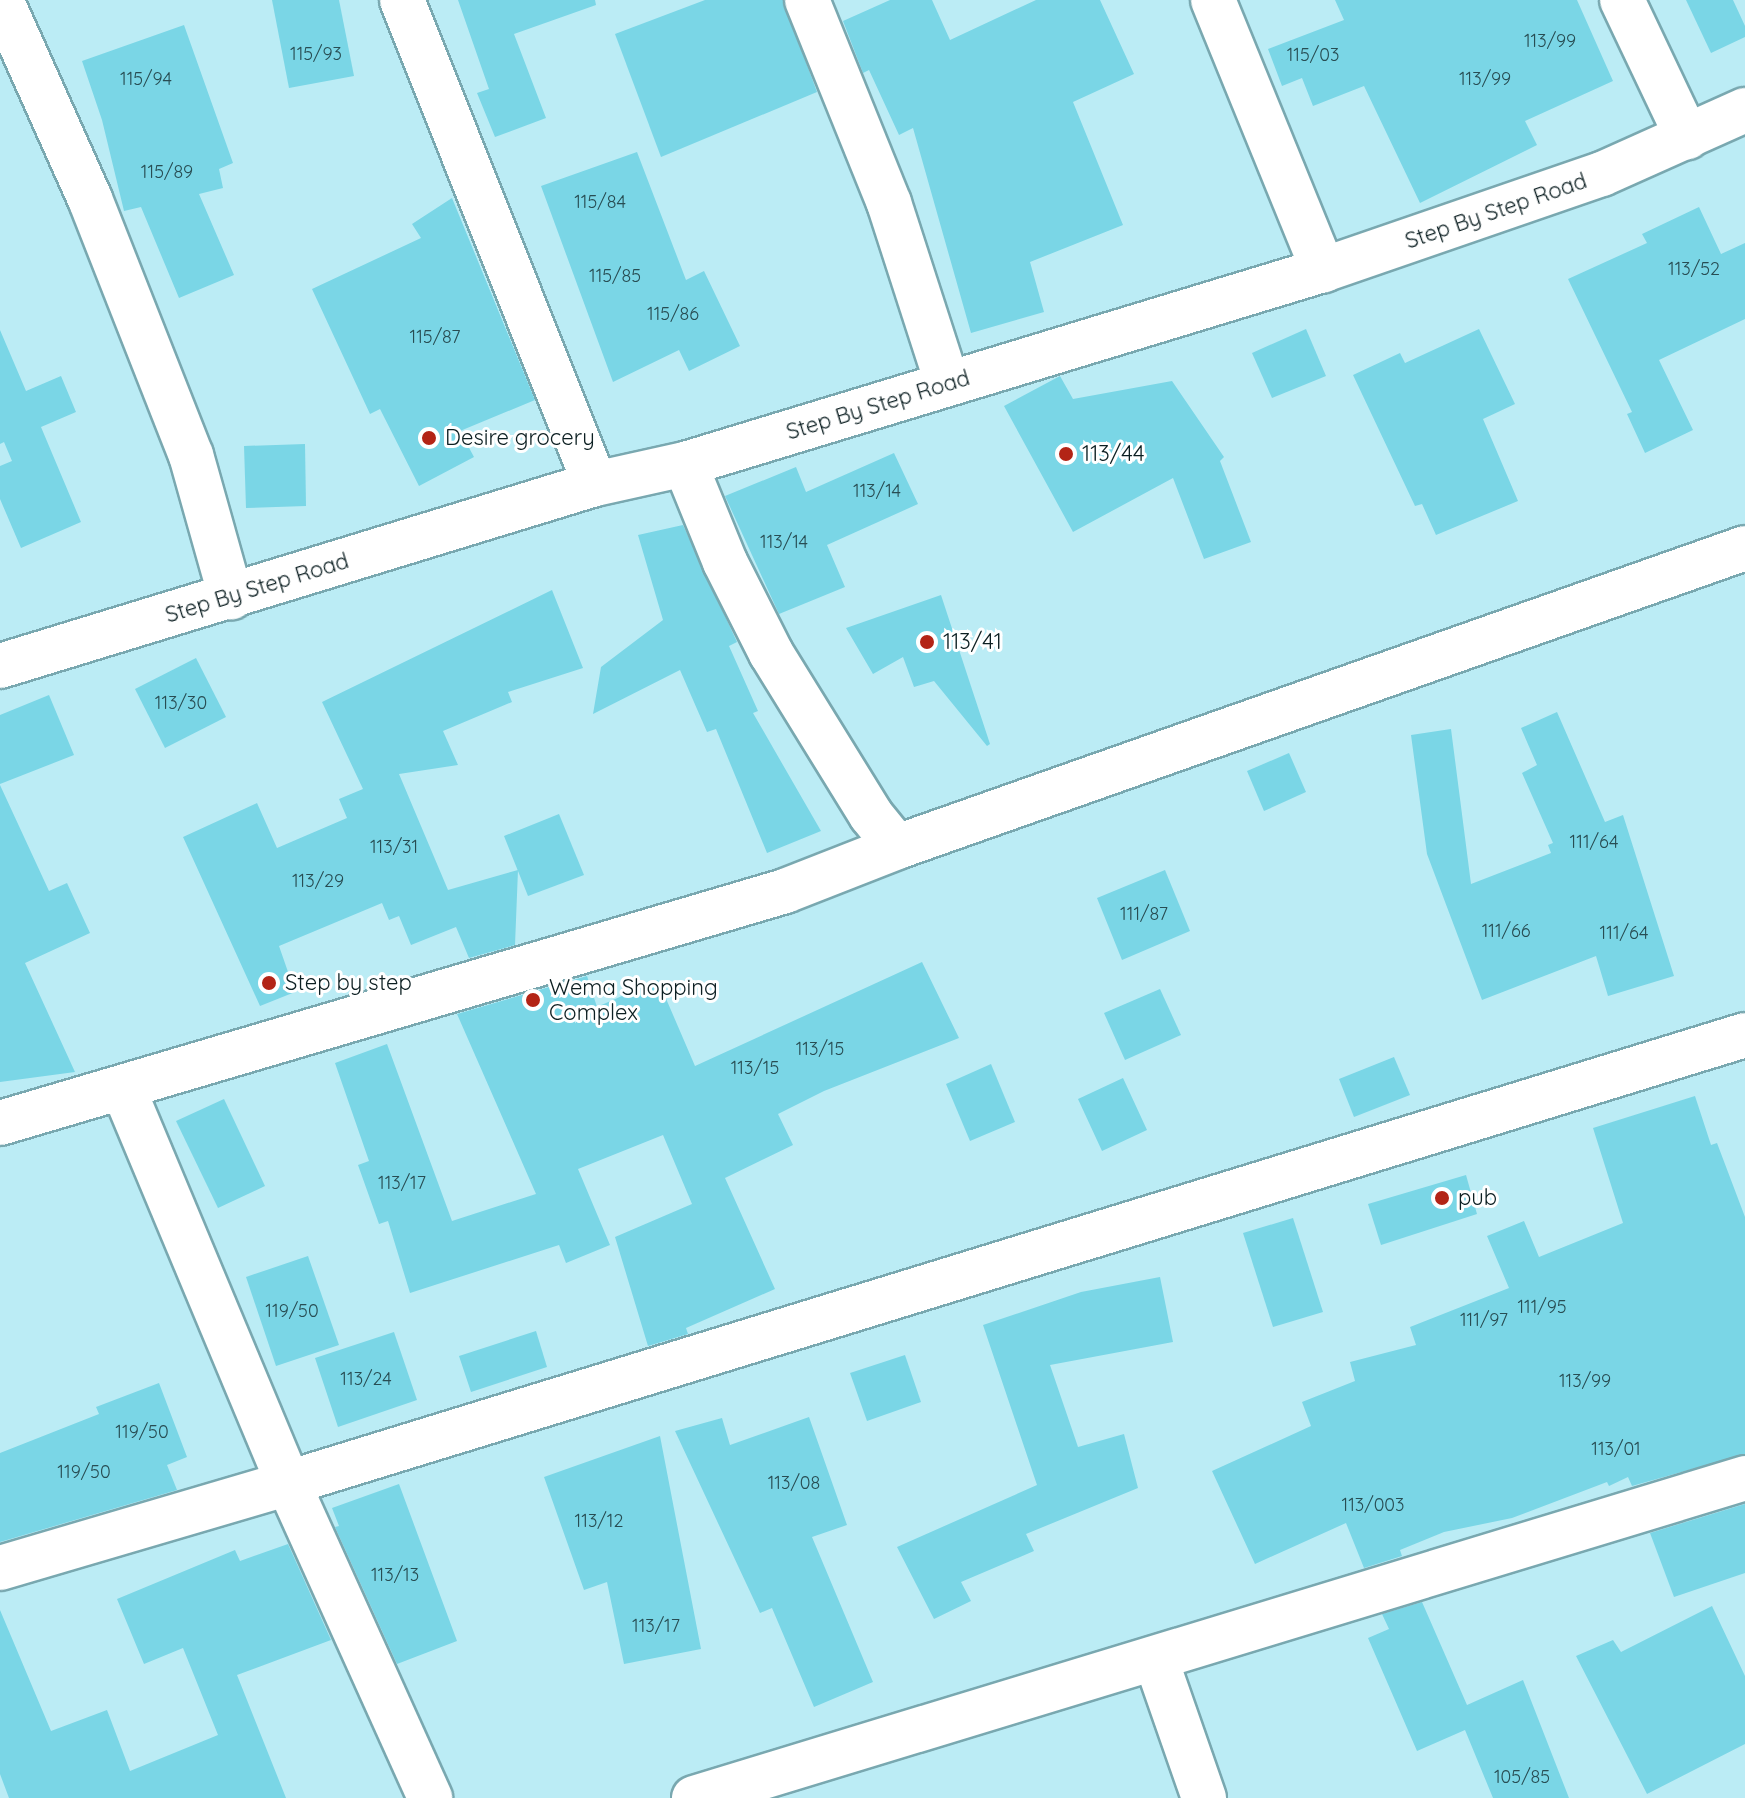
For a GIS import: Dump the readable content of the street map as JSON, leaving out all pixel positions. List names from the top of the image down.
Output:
{
  "streets": {
    "street": ["Step By Step Road"]
  },
  "places": [
    "Desire grocery",
    "113/44",
    "113/41",
    "Step by step",
    "Wema Shopping Complex",
    "pub"
  ],
  "house_numbers": [
    "113/99",
    "115/93",
    "115/03",
    "115/94",
    "113/99",
    "115/89",
    "115/84",
    "113/52",
    "115/85",
    "115/86",
    "115/87",
    "113/14",
    "113/14",
    "113/30",
    "111/64",
    "113/31",
    "113/29",
    "111/87",
    "111/66",
    "111/64",
    "113/15",
    "113/15",
    "113/17",
    "111/95",
    "119/50",
    "111/97",
    "113/24",
    "113/99",
    "119/50",
    "113/01",
    "119/50",
    "113/08",
    "113/003",
    "113/12",
    "113/13",
    "113/17",
    "105/85"
  ]
}
